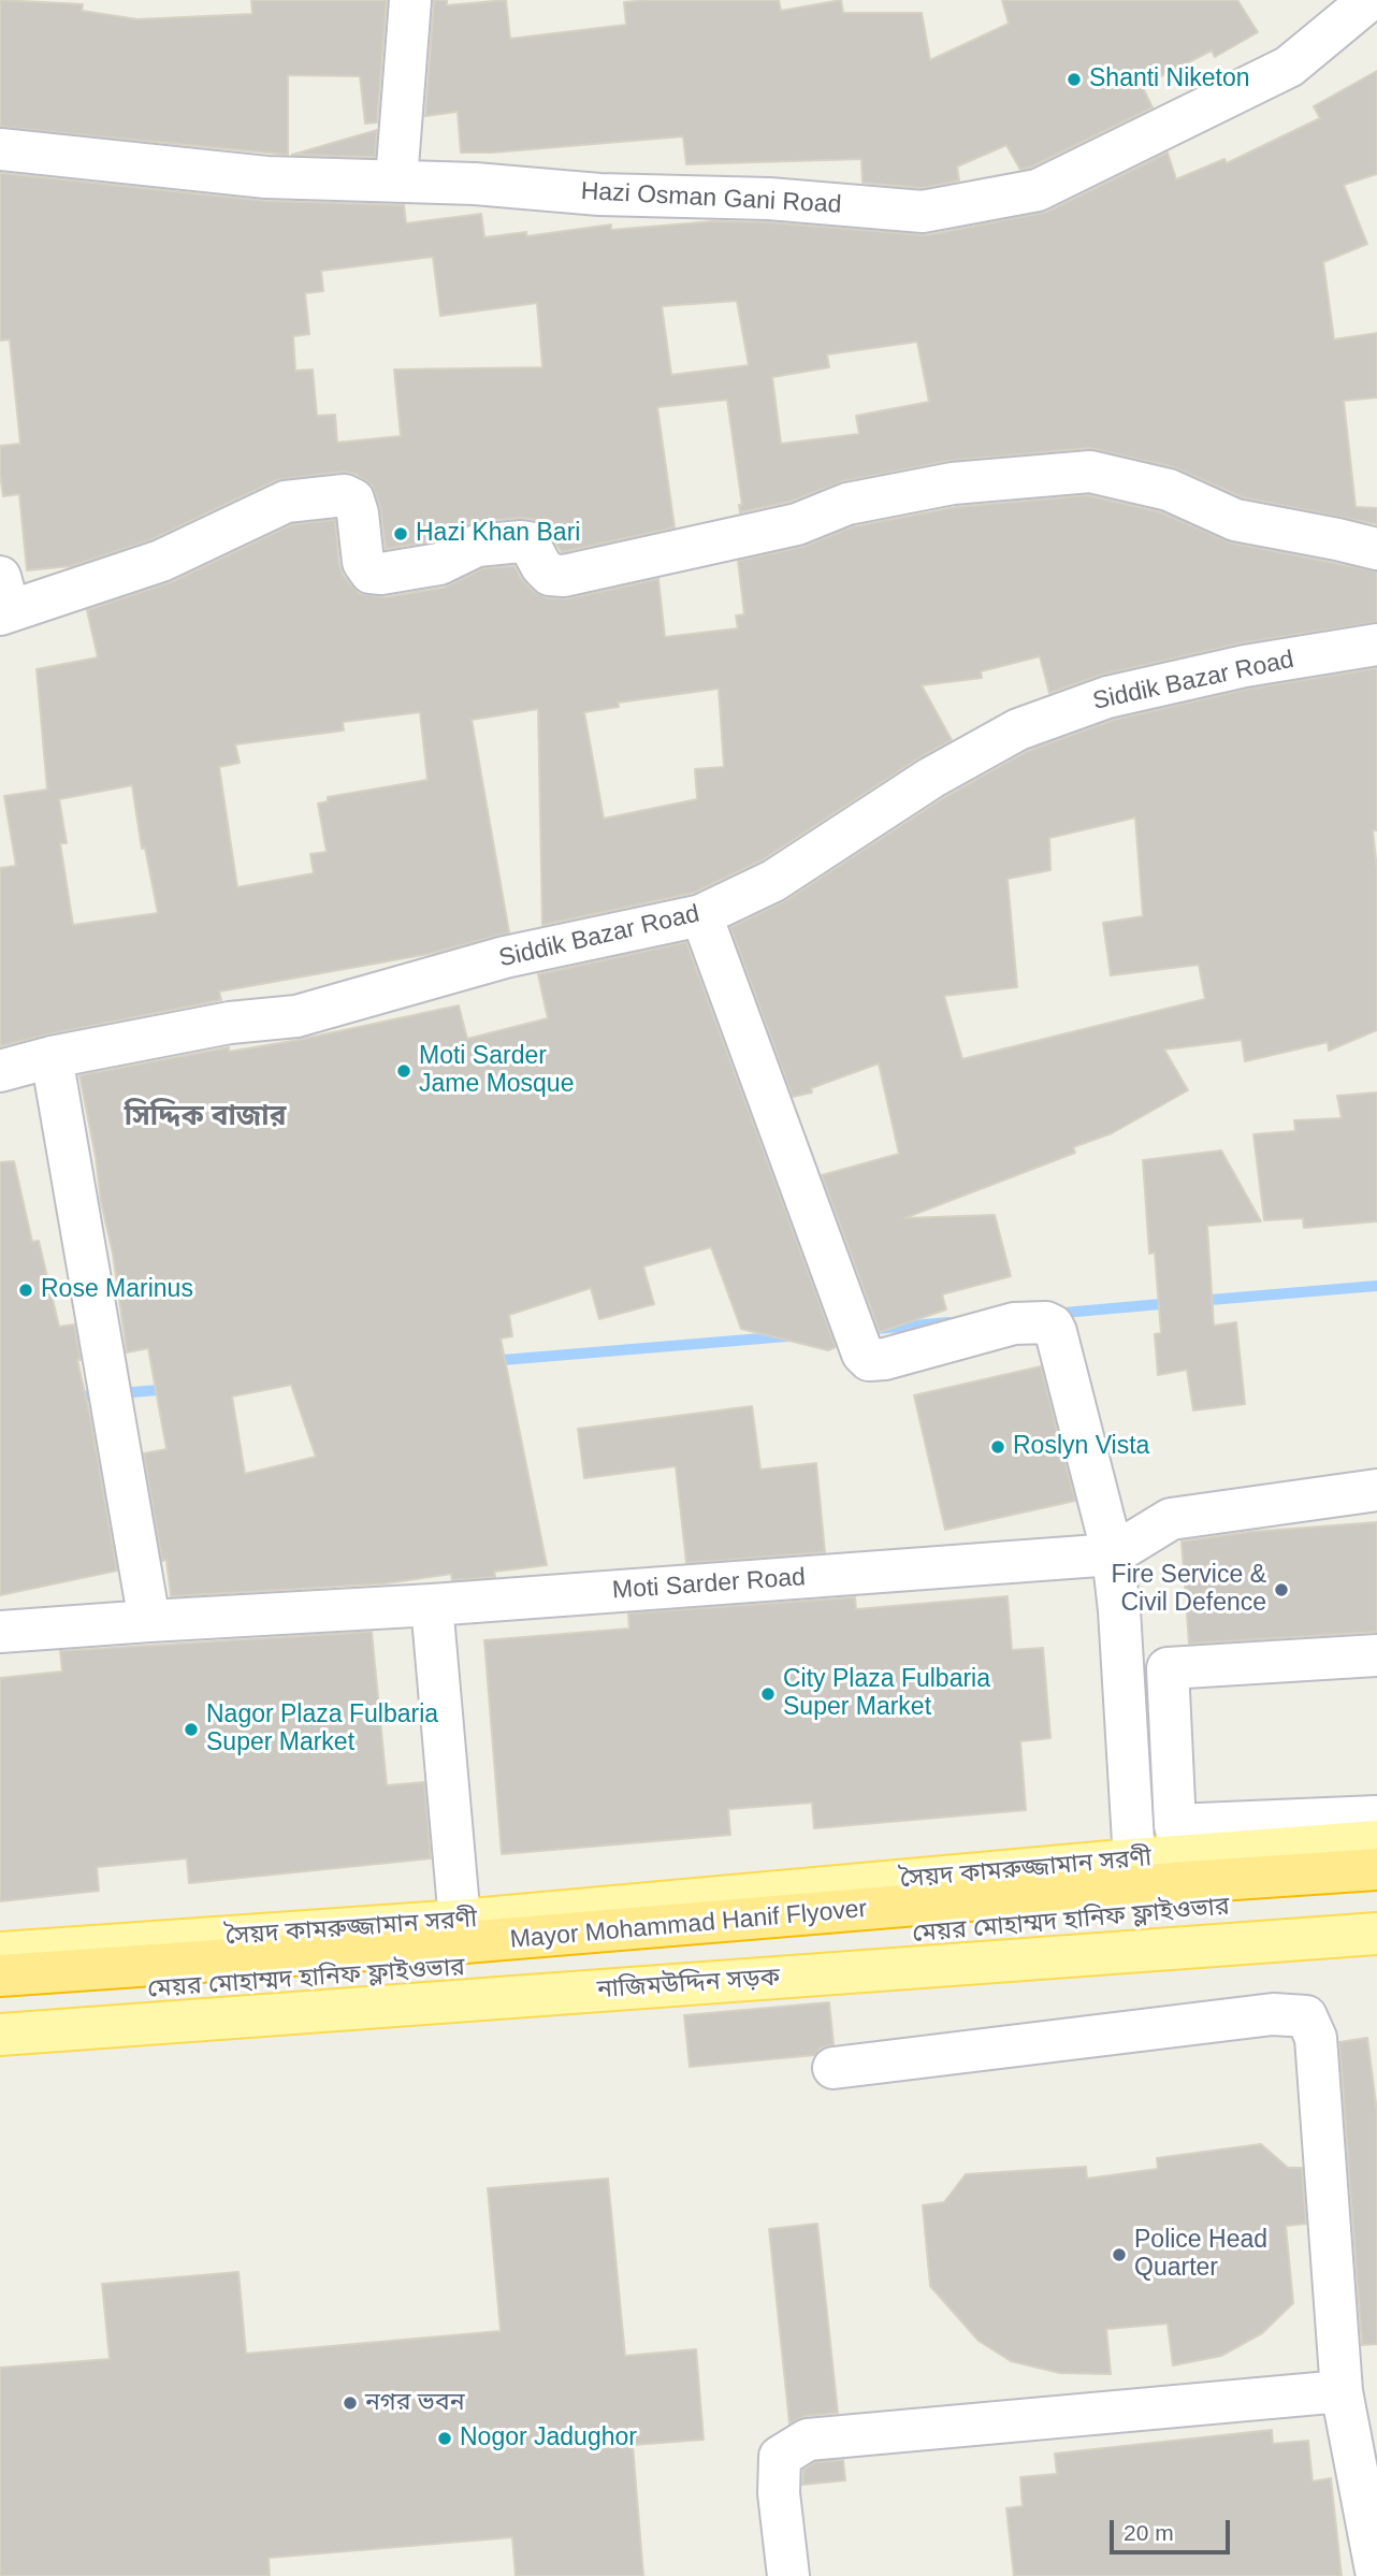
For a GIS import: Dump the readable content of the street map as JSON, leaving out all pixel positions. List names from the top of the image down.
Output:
{
  "streets": {
    "highway": ["মেয়র মোহাম্মদ হানিফ ফ্লাইওভার", "Mayor Mohammad Hanif Flyover"],
    "main road": ["সৈয়দ কামরুজ্জামান সরণী", "নাজিমউদ্দিন সড়ক"],
    "street": ["Hazi Osman Gani Road", "Siddik Bazar Road", "Moti Sarder Road"]
  },
  "districts": ["সিদ্দিক বাজার"],
  "places": [
    "Shanti Niketon",
    "Hazi Khan Bari",
    "Moti Sarder Jame Mosque",
    "Rose Marinus",
    "Roslyn Vista",
    "Fire Service & Civil Defence",
    "City Plaza Fulbaria Super Market",
    "Nagor Plaza Fulbaria Super Market",
    "Police Head Quarter",
    "নগর ভবন",
    "Nogor Jadughor"
  ],
  "scale_bar": "20 m"
}
